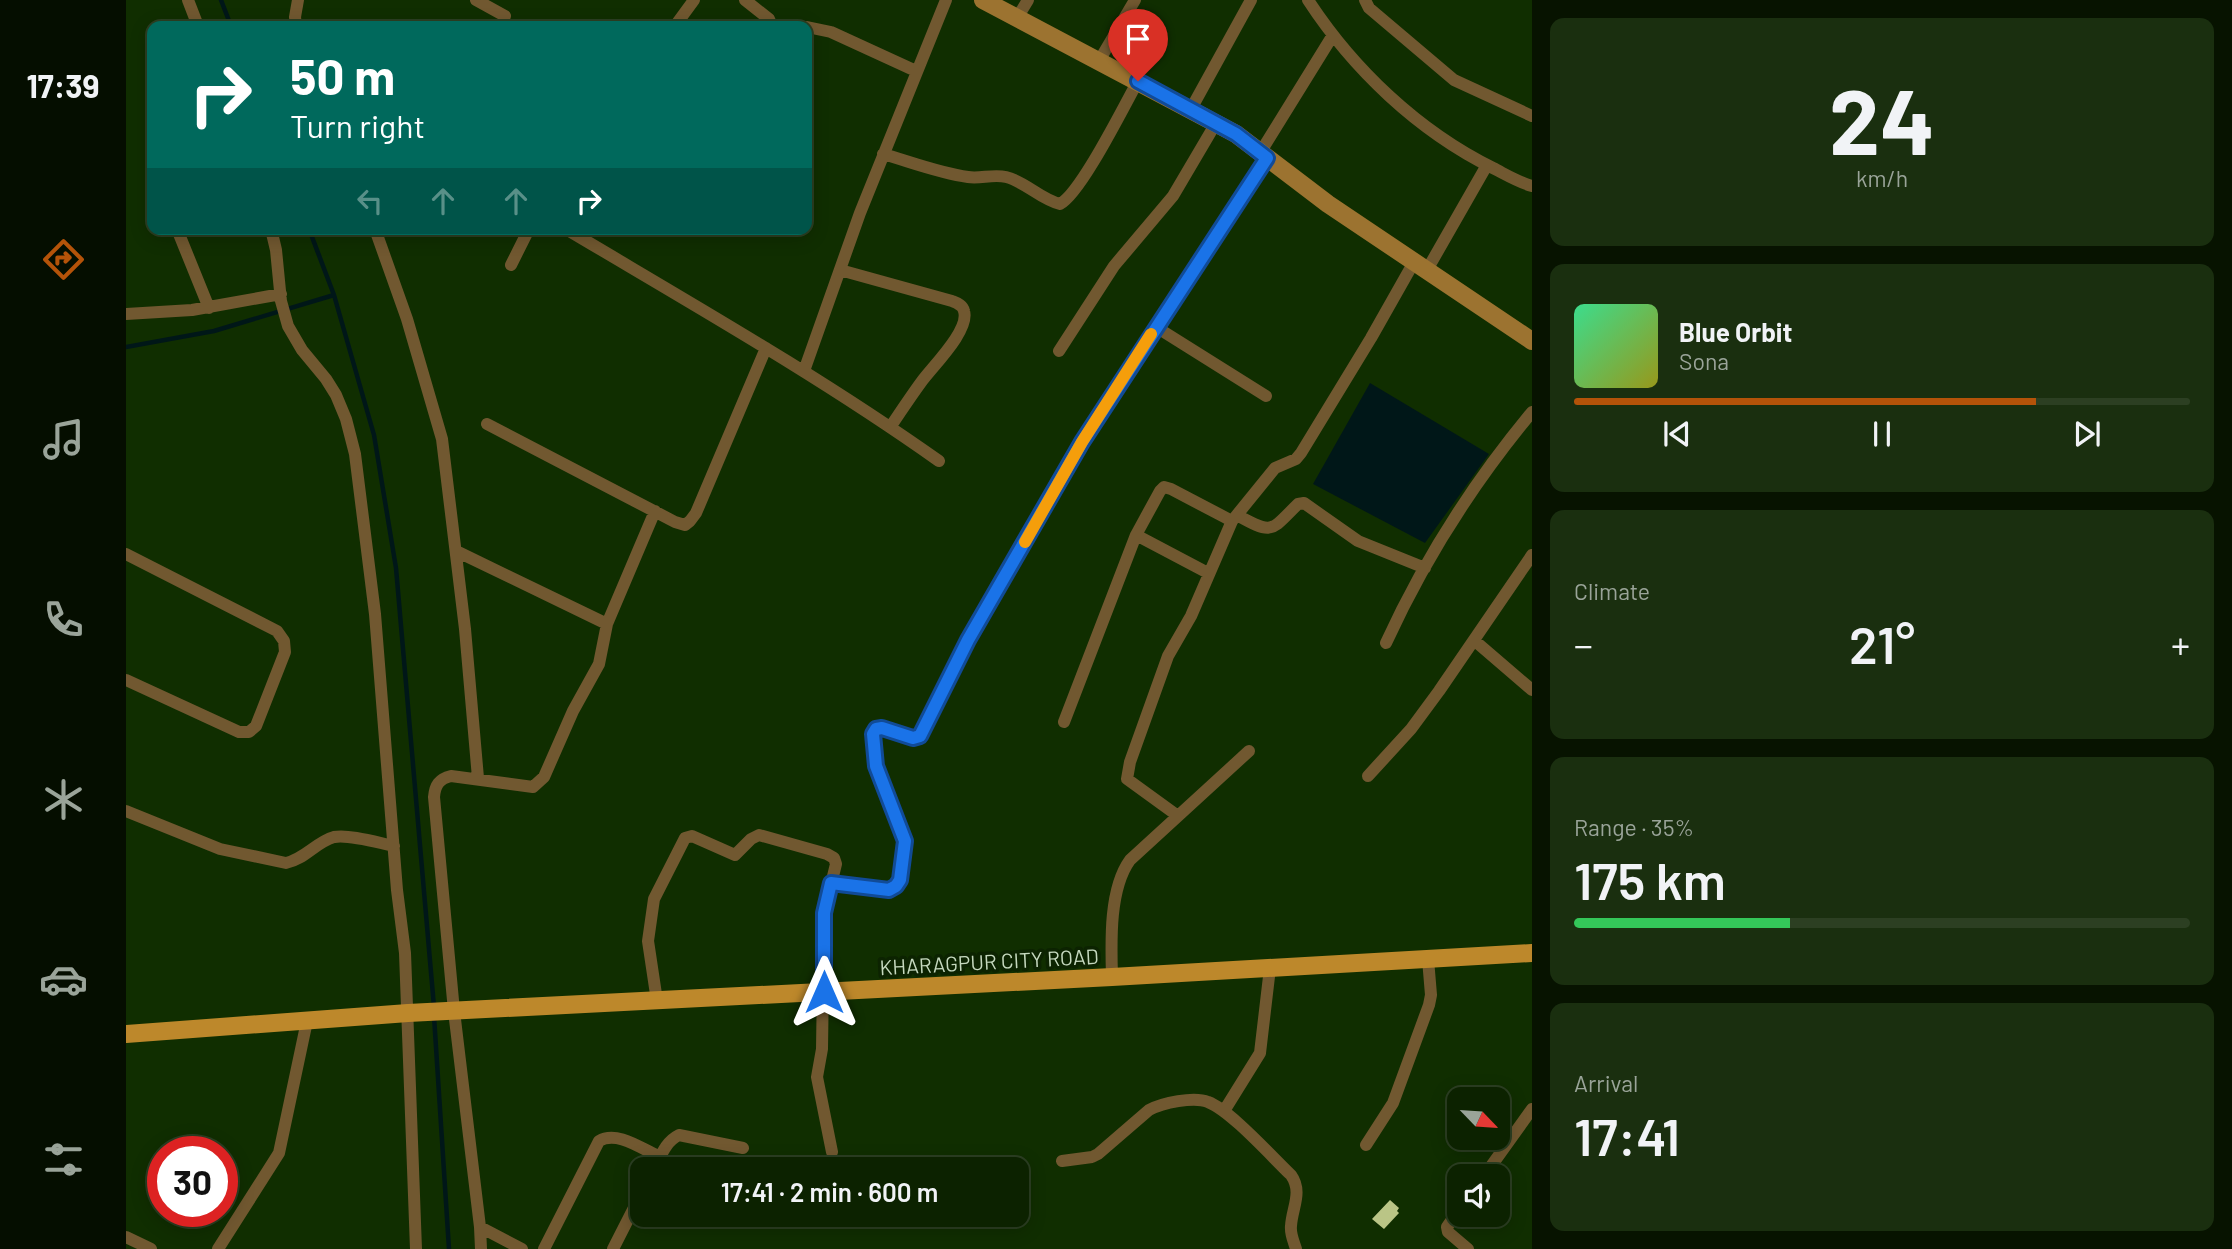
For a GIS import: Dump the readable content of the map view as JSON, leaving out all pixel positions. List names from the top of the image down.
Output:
{
  "streets": {
    "main road": ["KHARAGPUR CITY ROAD"]
  },
  "north": "bottom right",
  "page": {
    "tabs": "17:39",
    "tile": [
      ["24", "km/h"],
      "Climate",
      ["Range · 35%", "175 km"],
      ["Arrival", "17:41"]
    ],
    "turn": ["50 m", "Turn right"],
    "song": ["Blue Orbit", "Sona"],
    "heat": ["−", "21°", "+"],
    "limit": "30",
    "trip": "17:41 · 2 min · 600 m"
  }
}
